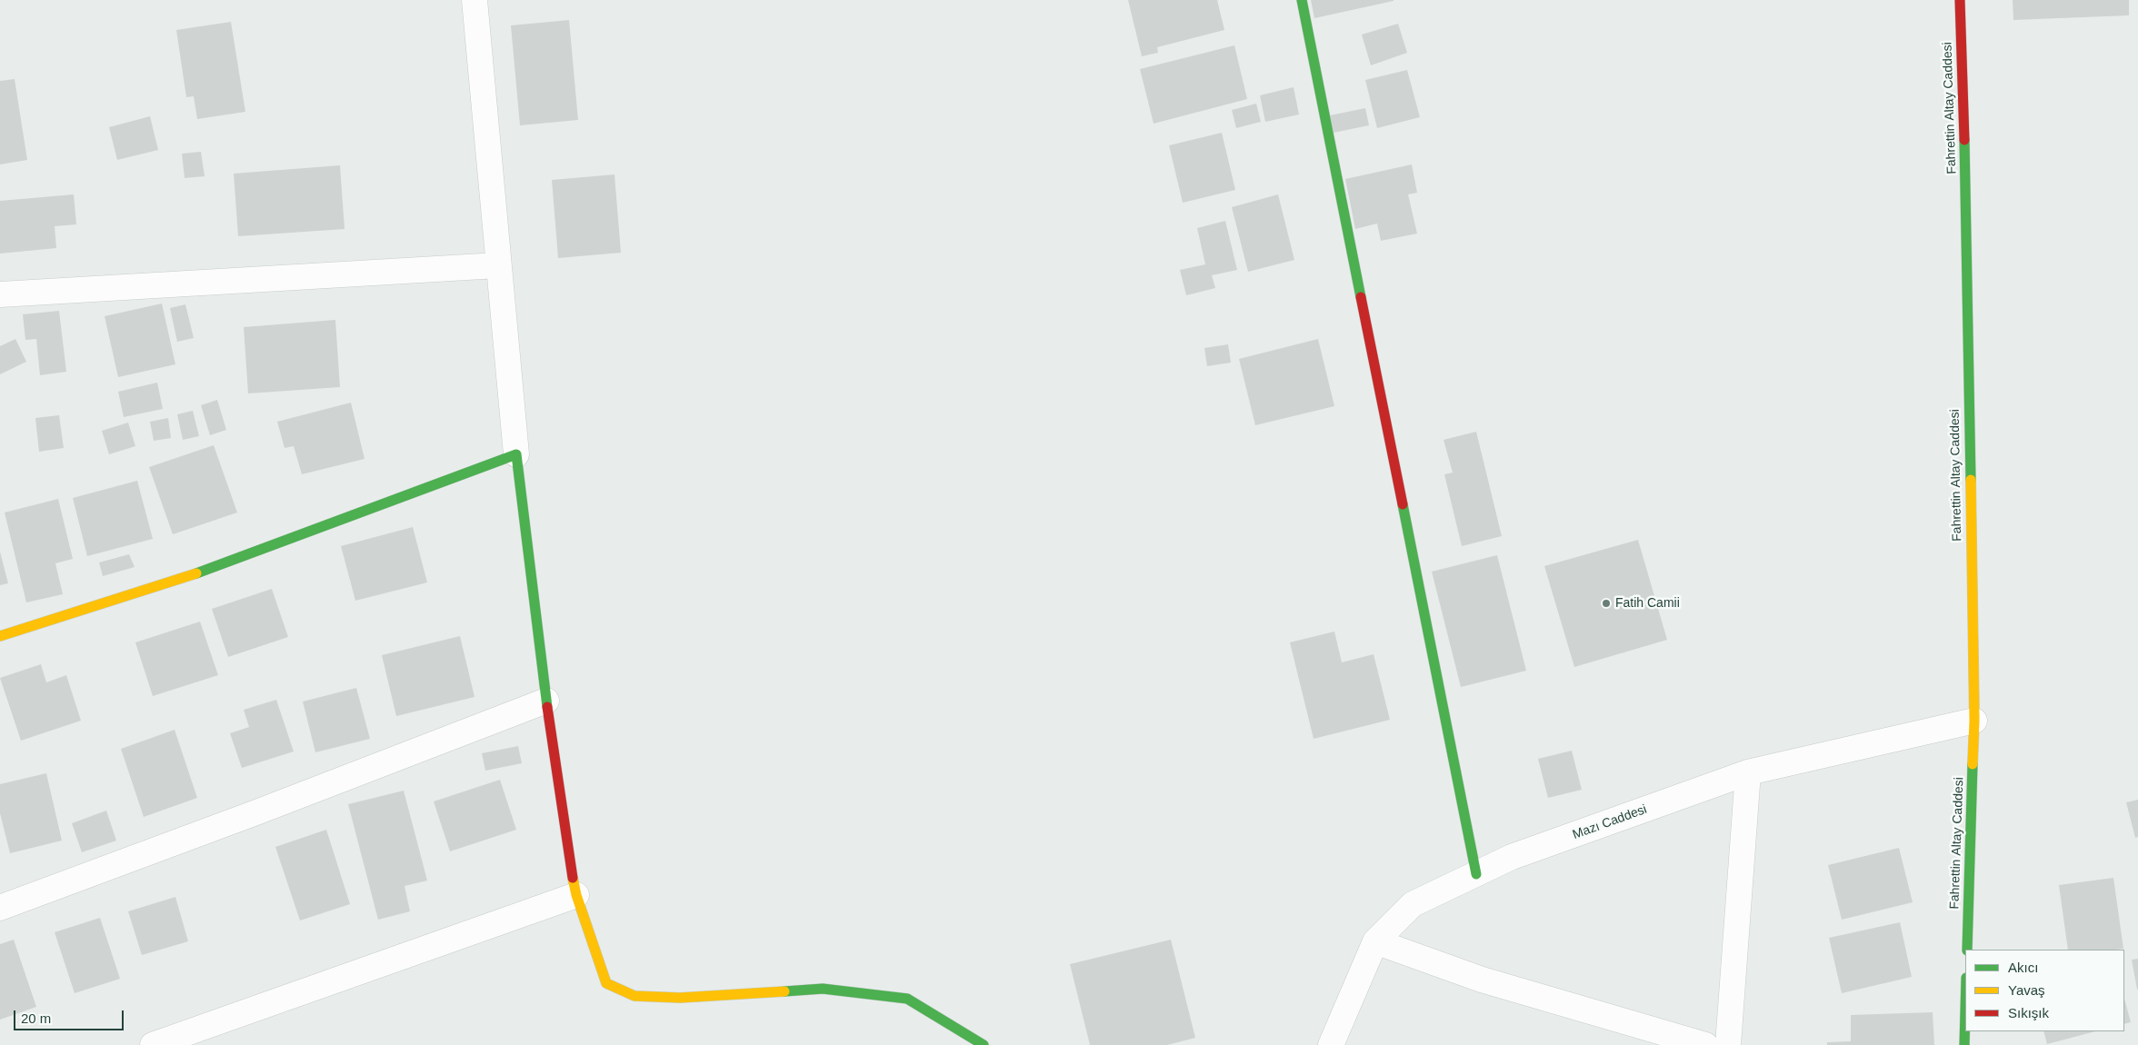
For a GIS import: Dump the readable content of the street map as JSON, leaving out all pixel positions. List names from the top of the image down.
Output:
{
  "streets": {
    "street": ["Fahrettin Altay Caddesi", "Mazı Caddesi"]
  },
  "crossings": [
    ["Fahrettin Altay Caddesi", "Mazı Caddesi"]
  ],
  "places": ["Fatih Camii"],
  "legend": ["Akıcı", "Yavaş", "Sıkışık"],
  "scale_bar": "20 m"
}
